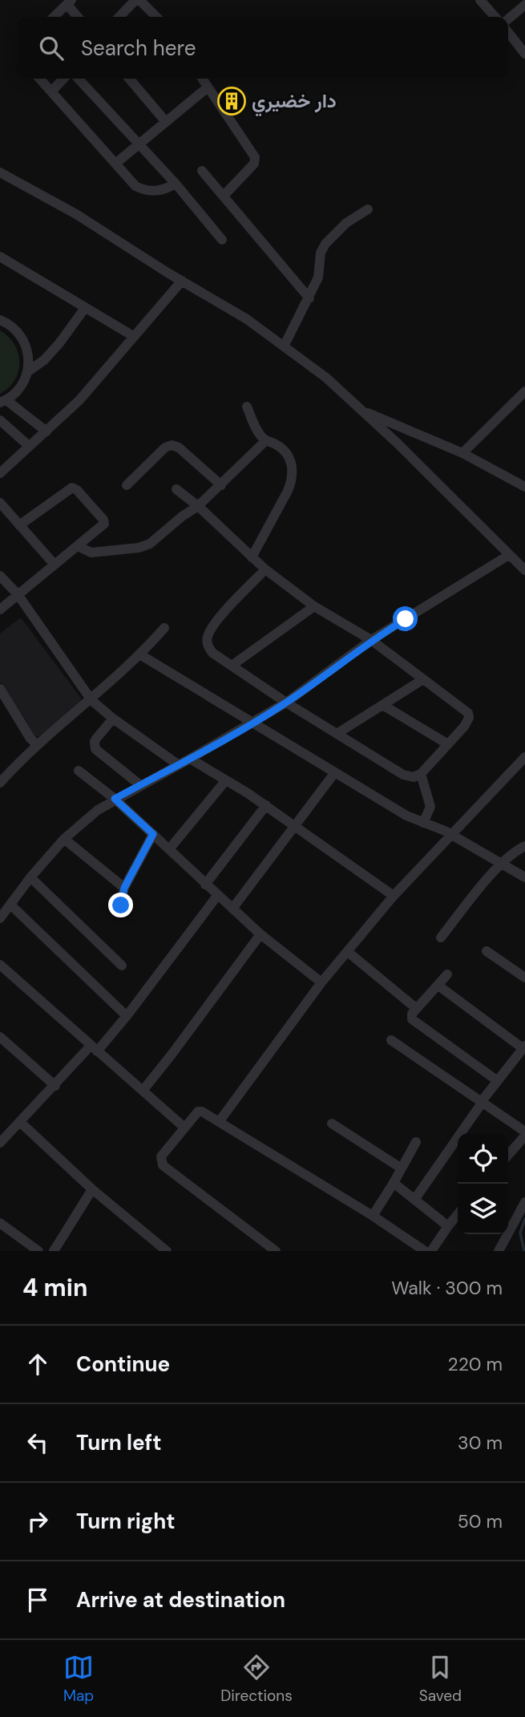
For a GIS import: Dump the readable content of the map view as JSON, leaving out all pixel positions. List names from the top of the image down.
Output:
{
  "places": {
    "building": ["دار خضيري"]
  },
  "page": {
    "search": "Search here",
    "heading": ["4 min", "Walk · 300 m"],
    "list": [
      ["Continue", "220 m"],
      ["Turn left", "30 m"],
      ["Turn right", "50 m"],
      "Arrive at destination"
    ],
    "nav": ["Map", "Directions", "Saved"]
  }
}
